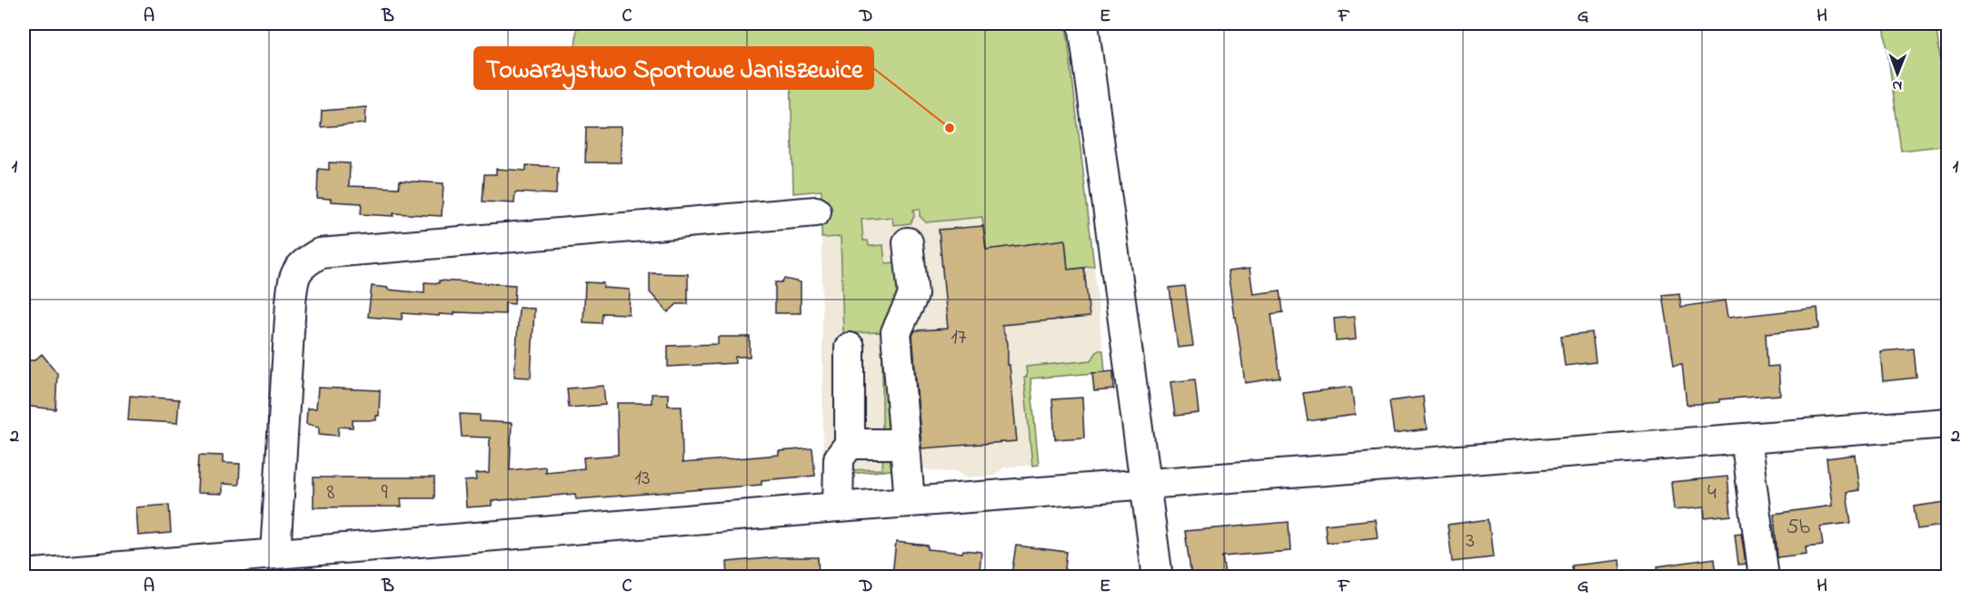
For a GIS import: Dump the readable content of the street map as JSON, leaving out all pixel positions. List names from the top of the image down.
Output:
{
  "places": ["Towarzystwo Sportowe Janiszewice"],
  "house_numbers": [
    "17",
    "13",
    "8",
    "9",
    "4",
    "5b",
    "3"
  ],
  "north": "bottom",
  "grid": {
    "columns": [
      "A",
      "B",
      "C",
      "D",
      "E",
      "F",
      "G",
      "H"
    ],
    "rows": ["1", "2"]
  }
}
